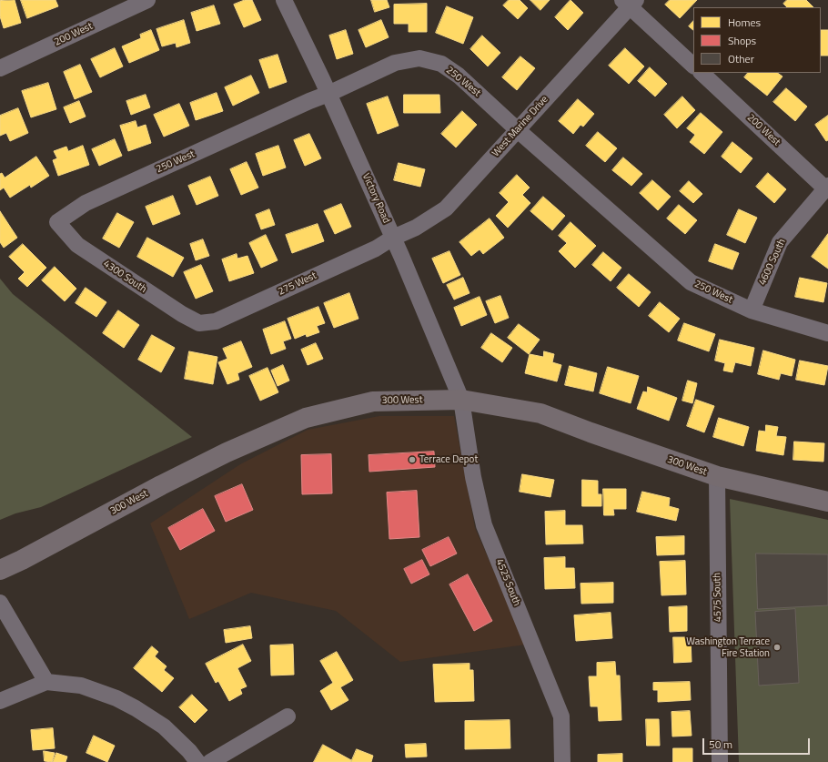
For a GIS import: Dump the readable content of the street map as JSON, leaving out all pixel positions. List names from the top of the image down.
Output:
{
  "streets": {
    "main road": ["300 West"],
    "street": [
      "200 West",
      "250 West",
      "West Marine Drive",
      "Victory Road",
      "4600 South",
      "4300 South",
      "275 West",
      "4525 South",
      "4575 South"
    ]
  },
  "crossings": [
    ["200 West", "4600 South"],
    ["250 West", "West Marine Drive"],
    ["250 West", "Victory Road"],
    ["250 West", "4600 South"],
    ["250 West", "4300 South"],
    ["West Marine Drive", "Victory Road"],
    ["West Marine Drive", "275 West"],
    ["Victory Road", "275 West"],
    ["Victory Road", "300 West"],
    ["Victory Road", "4525 South"],
    ["4300 South", "275 West"],
    ["300 West", "4525 South"],
    ["300 West", "4575 South"]
  ],
  "places": ["Terrace Depot", "Washington Terrace Fire Station"],
  "legend": ["Homes", "Shops", "Other"],
  "scale_bar": "50 m"
}
